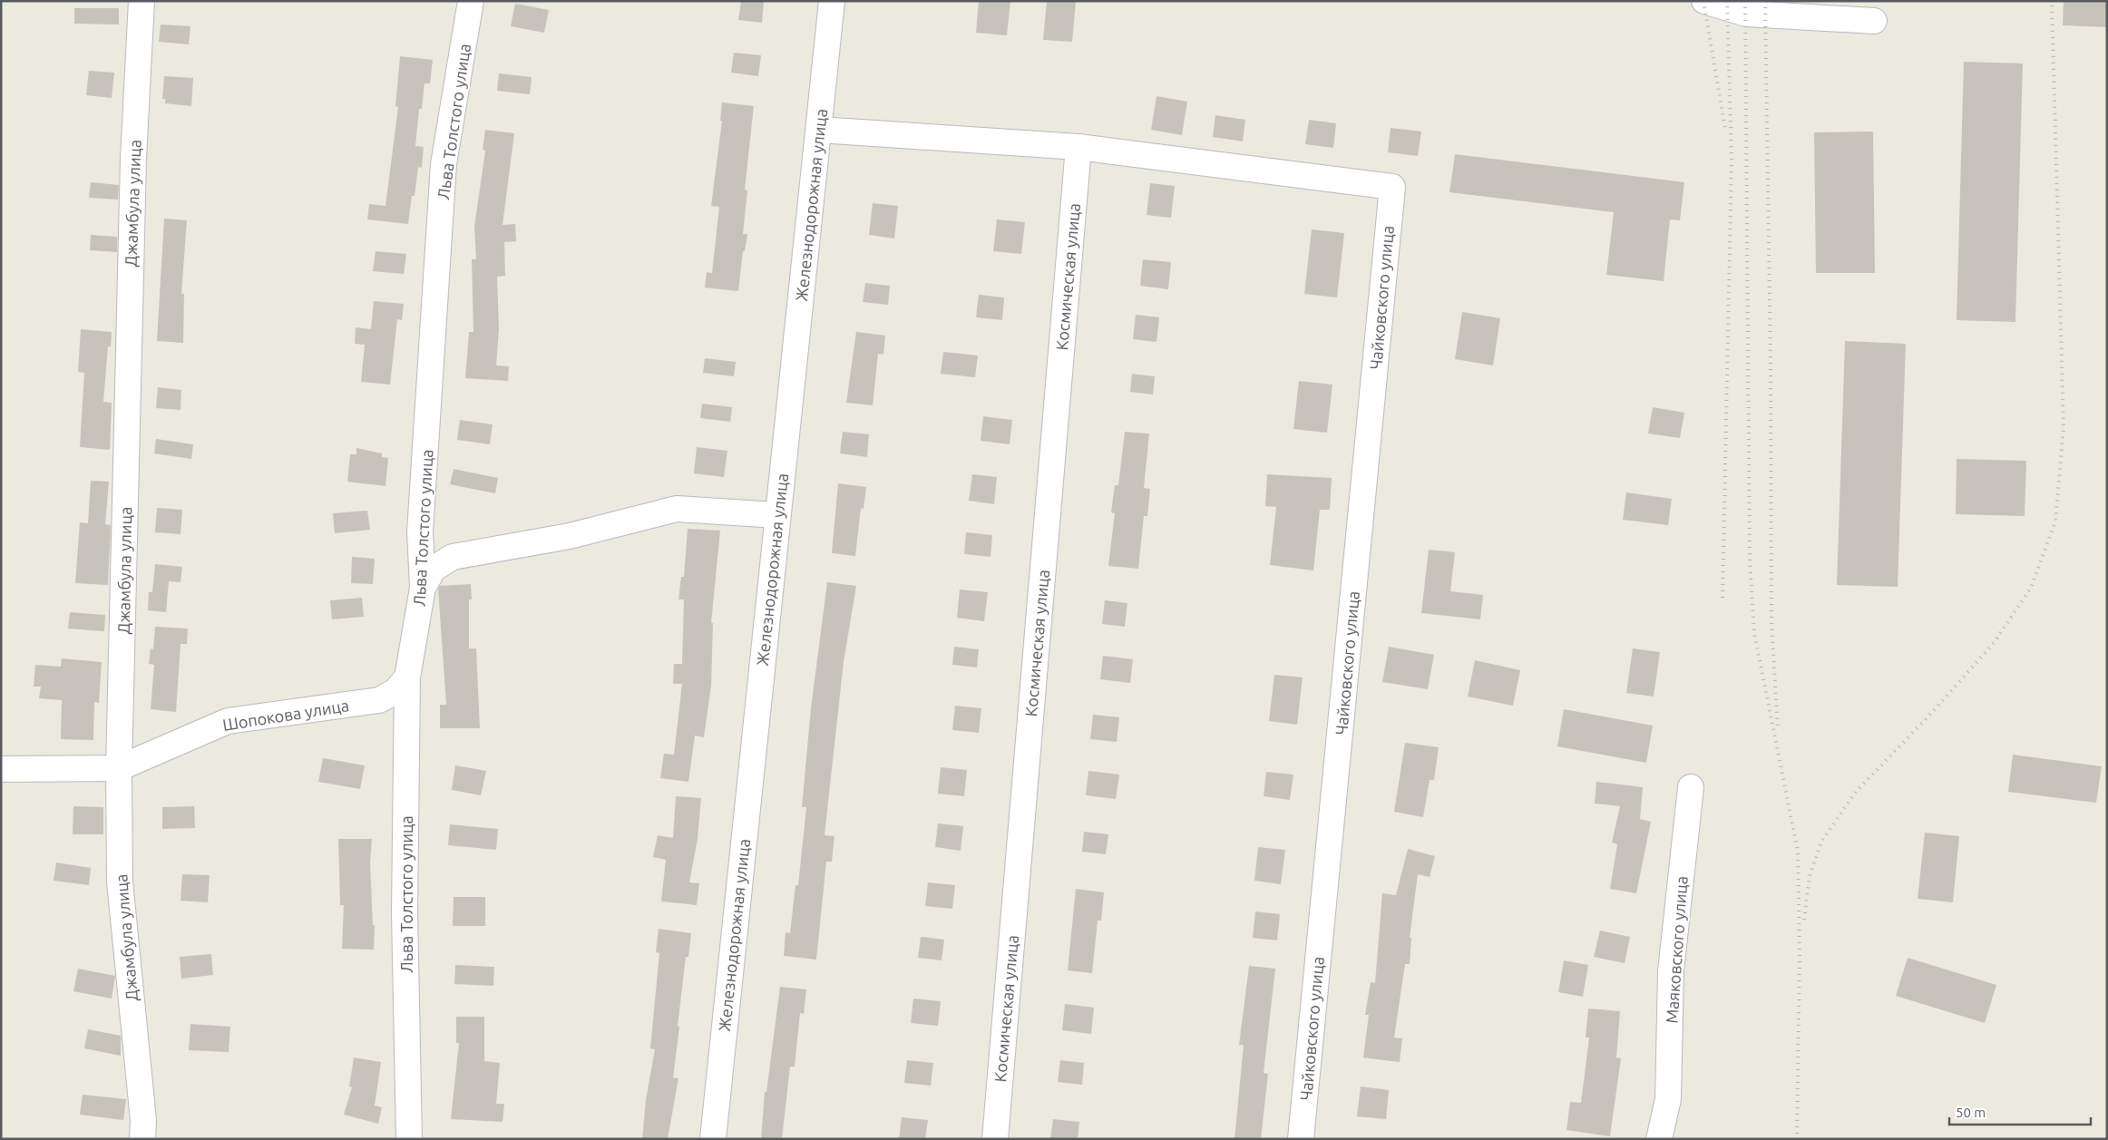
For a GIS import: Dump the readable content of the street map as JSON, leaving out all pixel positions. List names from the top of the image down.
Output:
{
  "streets": {
    "street": [
      "Льва Толстого улица",
      "Джамбула улица",
      "Железнодорожная улица",
      "Космическая улица",
      "Чайковского улица",
      "Шопокова улица",
      "Маяковского улица"
    ]
  },
  "crossings": [
    ["Льва Толстого улица", "Шопокова улица"],
    ["Джамбула улица", "Шопокова улица"],
    ["Космическая улица", "Чайковского улица"]
  ],
  "scale_bar": "50 m"
}
